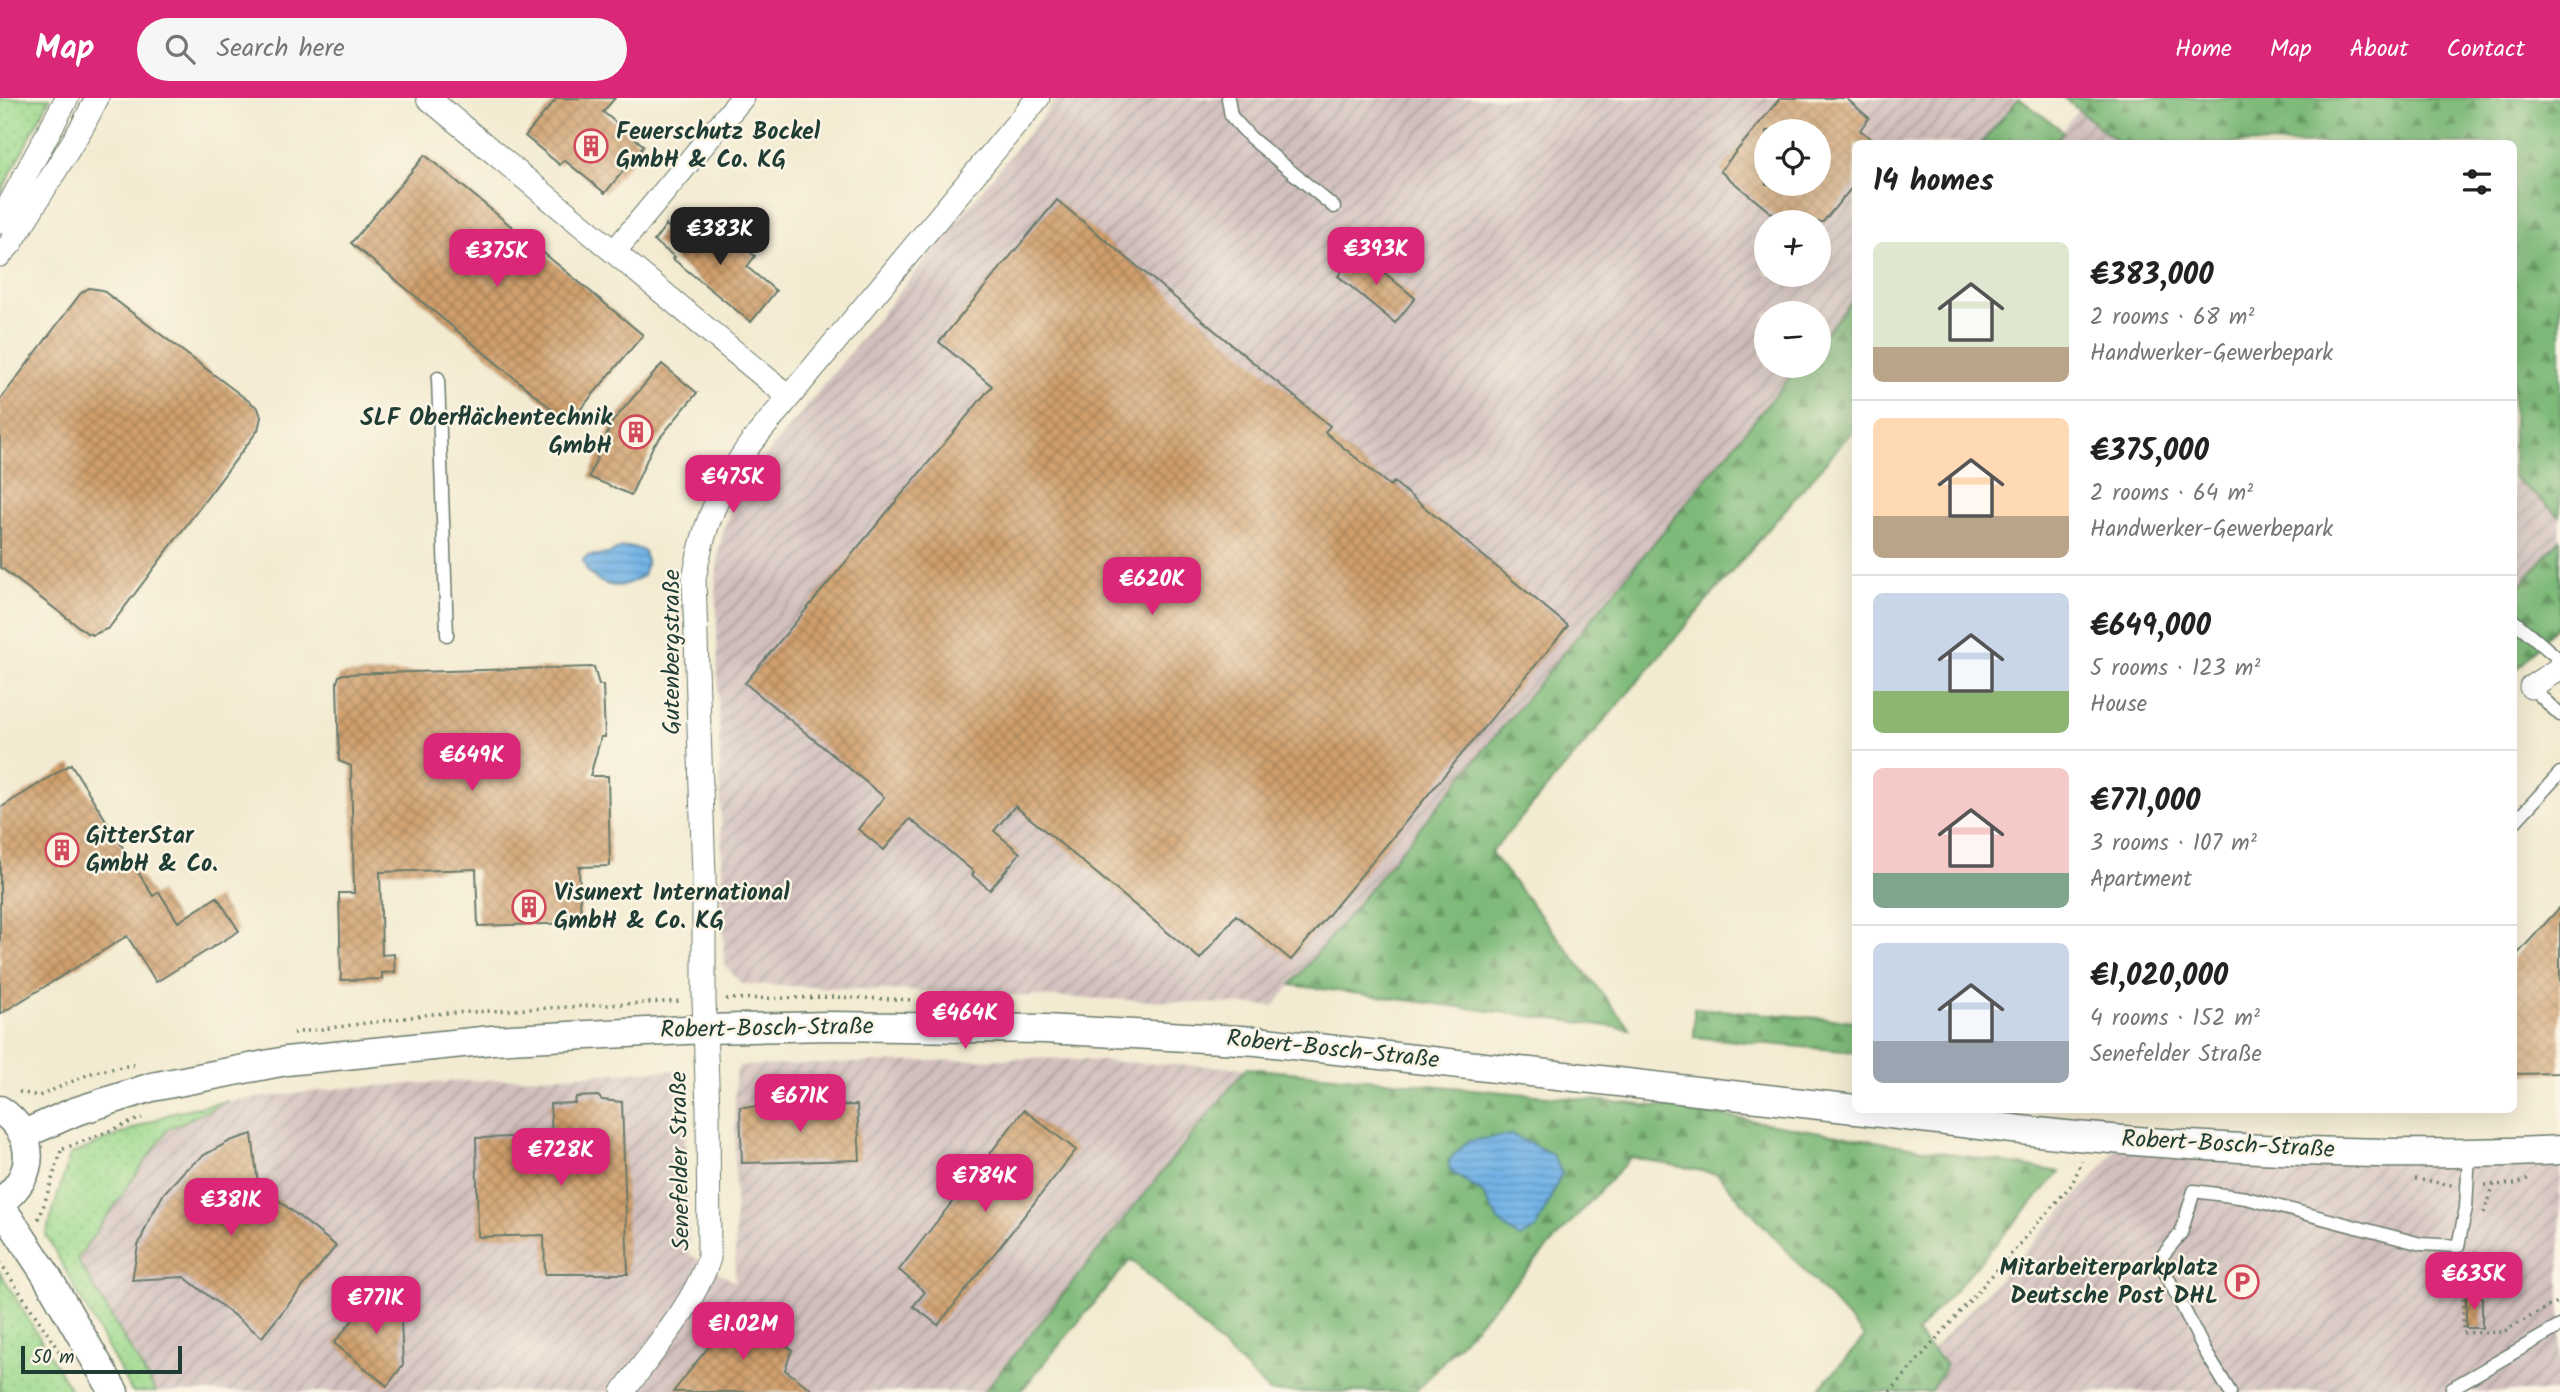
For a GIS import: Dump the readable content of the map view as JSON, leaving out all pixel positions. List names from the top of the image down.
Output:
{
  "streets": {
    "street": ["Gutenbergstraße", "Robert-Bosch-Straße", "Senefelder Straße"]
  },
  "crossings": [
    ["Gutenbergstraße", "Robert-Bosch-Straße"],
    ["Gutenbergstraße", "Senefelder Straße"],
    ["Robert-Bosch-Straße", "Senefelder Straße"]
  ],
  "places": {
    "building": [
      "Feuerschutz Bockel GmbH & Co. KG",
      "SLF Oberflächentechnik GmbH",
      "GitterStar GmbH & Co.",
      "Visunext International GmbH & Co. KG"
    ],
    "parking": ["Mitarbeiterparkplatz Deutsche Post DHL"]
  },
  "scale_bar": "50 m",
  "page": {
    "header": "Map",
    "search": "Search here",
    "nav": [
      "Home",
      "Map",
      "About",
      "Contact"
    ],
    "map_buttons": ["+", "−"],
    "heading": "14 homes",
    "price": [
      "€383K",
      "€393K",
      "€375K",
      "€475K",
      "€620K",
      "€649K",
      "€464K",
      "€671K",
      "€728K",
      "€784K",
      "€381K",
      "€635K",
      "€771K",
      "€1.02M"
    ],
    "list": [
      {
        "name": "€383,000",
        "note": "2 rooms · 68 m² · Handwerker-Gewerbepark"
      },
      {
        "name": "€375,000",
        "note": "2 rooms · 64 m² · Handwerker-Gewerbepark"
      },
      {
        "name": "€649,000",
        "note": "5 rooms · 123 m² · House"
      },
      {
        "name": "€771,000",
        "note": "3 rooms · 107 m² · Apartment"
      },
      {
        "name": "€1,020,000",
        "note": "4 rooms · 152 m² · Senefelder Straße"
      }
    ],
    "scale": "50 m"
  }
}
